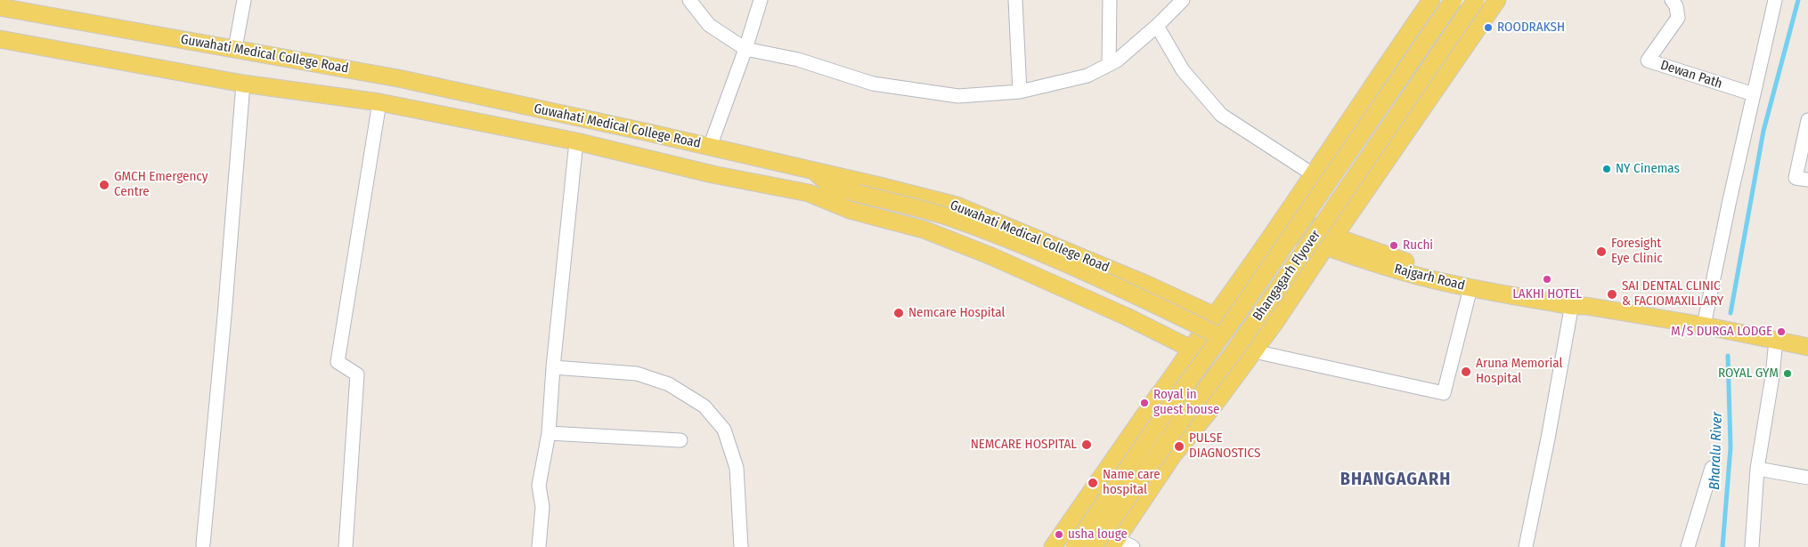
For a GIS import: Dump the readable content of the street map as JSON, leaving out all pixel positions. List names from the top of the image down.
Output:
{
  "streets": {
    "main road": ["Guwahati Medical College Road", "Bhangagarh Flyover", "Rajgarh Road"],
    "street": ["Dewan Path"]
  },
  "districts": ["BHANGAGARH"],
  "water": ["Bharalu River"],
  "places": [
    "ROODRAKSH",
    "NY Cinemas",
    "GMCH Emergency Centre",
    "Ruchi",
    "Foresight Eye Clinic",
    "LAKHI HOTEL",
    "SAI DENTAL CLINIC & FACIOMAXILLARY",
    "Nemcare Hospital",
    "M/S DURGA LODGE",
    "Aruna Memorial Hospital",
    "ROYAL GYM",
    "Royal in guest house",
    "NEMCARE HOSPITAL",
    "PULSE DIAGNOSTICS",
    "Name care hospital",
    "usha louge"
  ]
}
